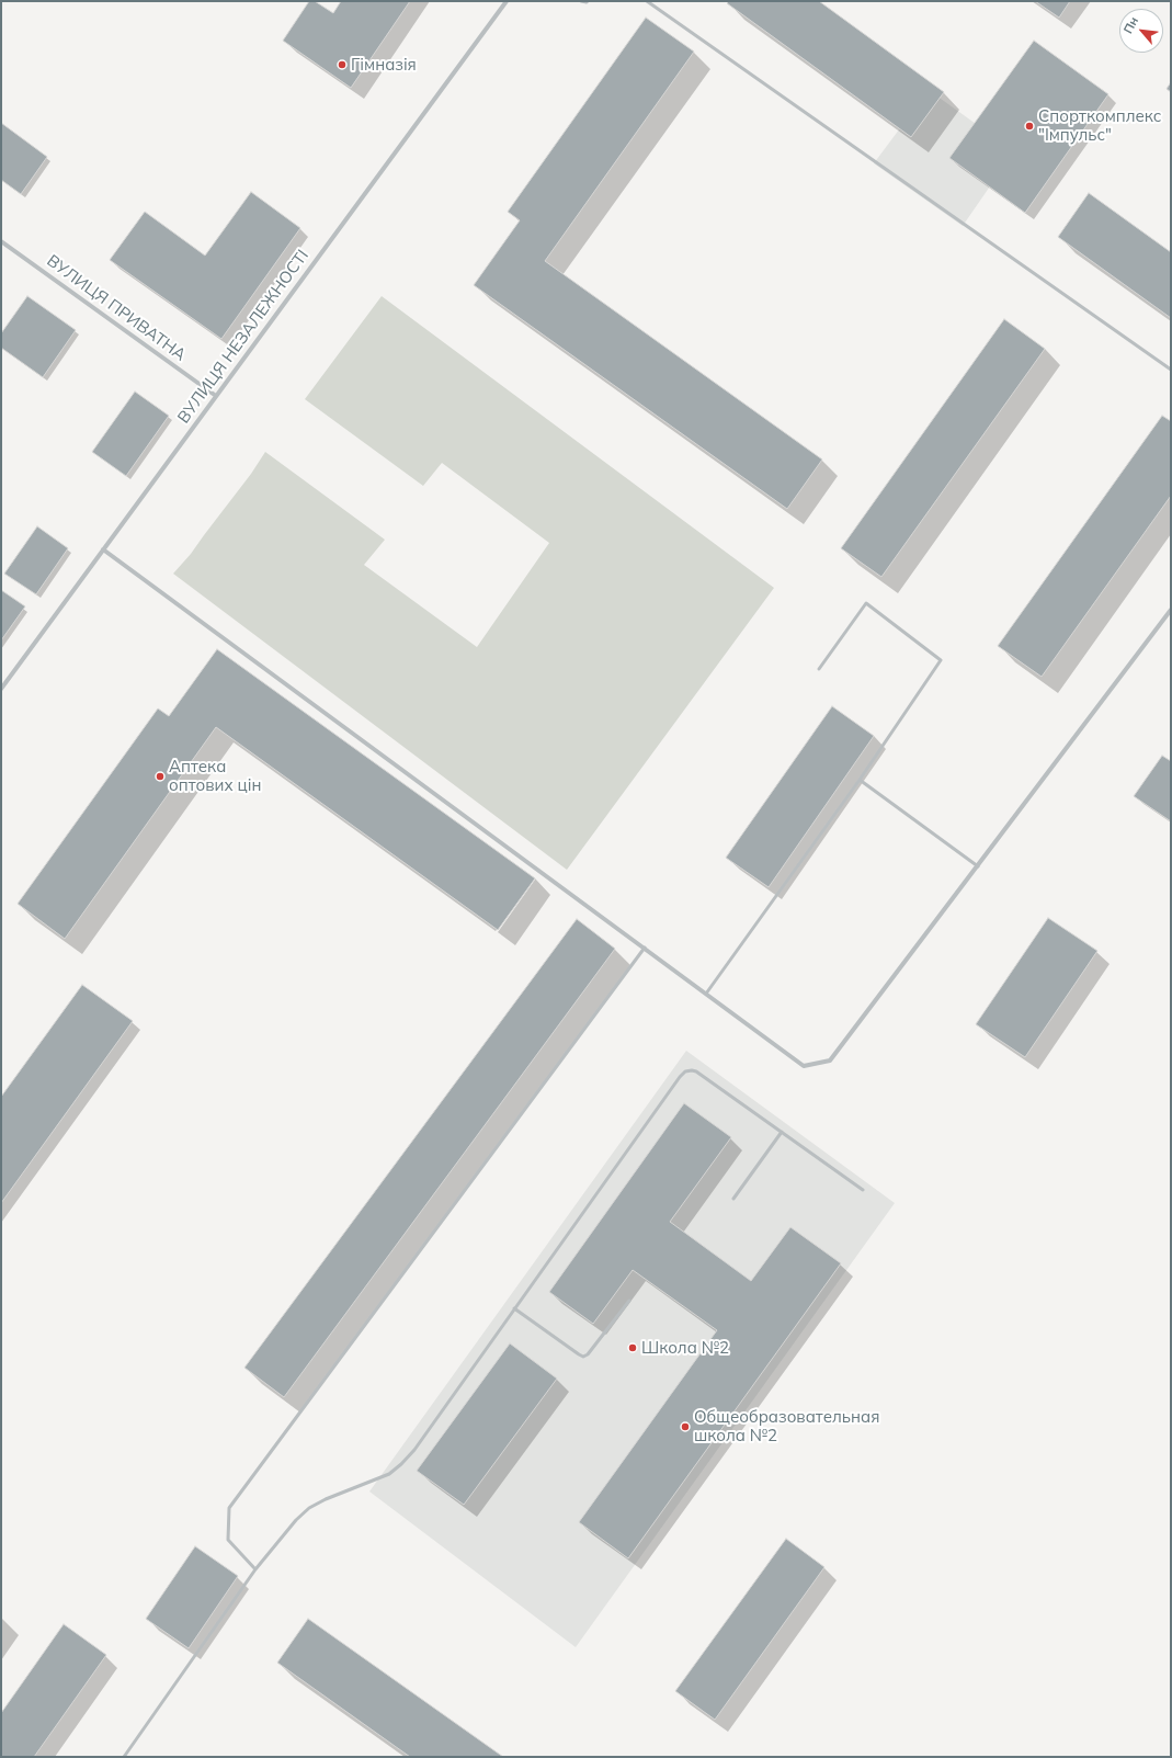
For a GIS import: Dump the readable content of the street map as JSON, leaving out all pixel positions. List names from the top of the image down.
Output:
{
  "streets": {
    "street": ["ВУЛИЦЯ ПРИВАТНА", "ВУЛИЦЯ НЕЗАЛЕЖНОСТІ"]
  },
  "crossings": [
    ["ВУЛИЦЯ ПРИВАТНА", "ВУЛИЦЯ НЕЗАЛЕЖНОСТІ"]
  ],
  "places": [
    "Гімназія",
    "Спорткомплекс \"Імпульс\"",
    "Аптека оптових цін",
    "Школа №2",
    "Общеобразовательная школа №2"
  ],
  "north": "top left"
}
